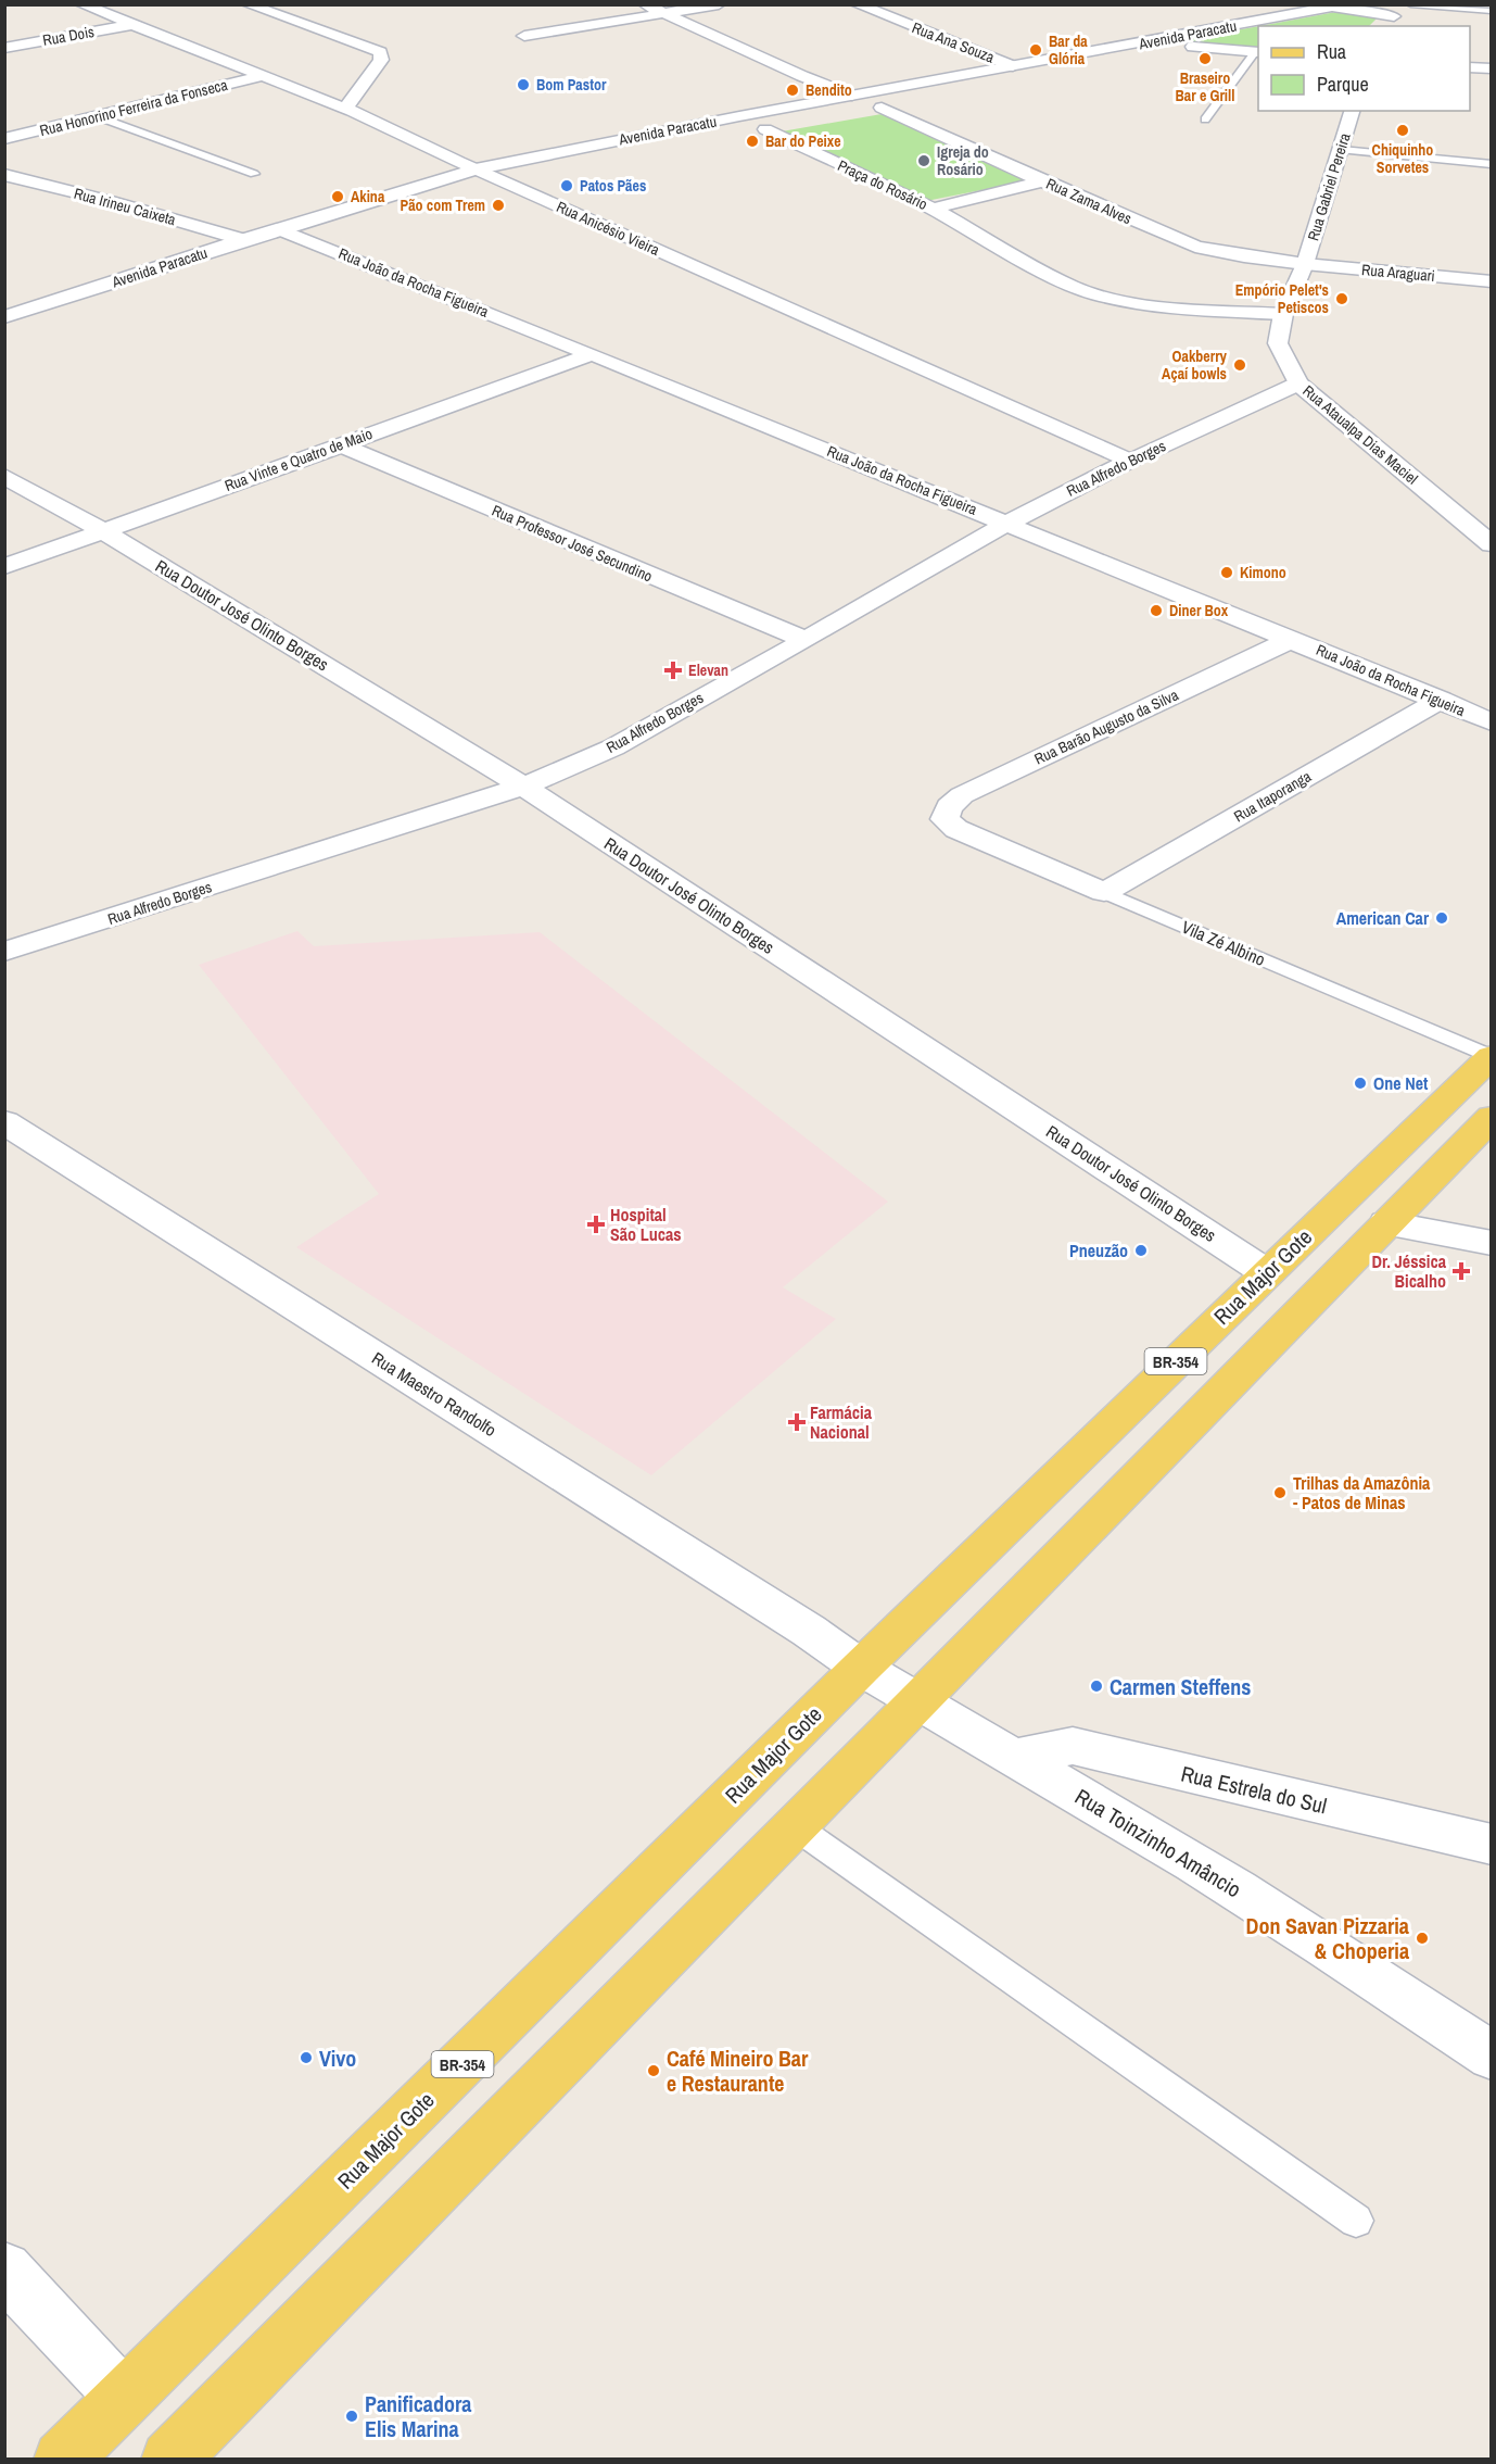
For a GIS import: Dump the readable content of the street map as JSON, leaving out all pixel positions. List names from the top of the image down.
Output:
{
  "streets": {
    "main road": ["Rua Major Gote", "BR-354"],
    "street": [
      "Avenida Paracatu",
      "Rua Dois",
      "Rua Ana Souza",
      "Rua Honorino Ferreira da Fonseca",
      "Praça do Rosário",
      "Rua Gabriel Pereira",
      "Rua Zama Alves",
      "Rua Irineu Caixeta",
      "Rua Anicésio Vieira",
      "Rua Araguari",
      "Rua João da Rocha Figueira",
      "Rua Ataualpa Dias Maciel",
      "Rua Vinte e Quatro de Maio",
      "Rua Alfredo Borges",
      "Rua Professor José Secundino",
      "Rua Doutor José Olinto Borges",
      "Rua Barão Augusto da Silva",
      "Rua Itaporanga",
      "Vila Zé Albino",
      "Rua Maestro Randolfo",
      "Rua Estrela do Sul",
      "Rua Toinzinho Amâncio"
    ]
  },
  "crossings": [
    ["Avenida Paracatu", "Rua Ana Souza"],
    ["Avenida Paracatu", "Rua Zama Alves"],
    ["Avenida Paracatu", "Rua Irineu Caixeta"],
    ["Avenida Paracatu", "Rua Anicésio Vieira"],
    ["Avenida Paracatu", "Rua João da Rocha Figueira"],
    ["Rua Dois", "Rua Anicésio Vieira"],
    ["Rua Honorino Ferreira da Fonseca", "Rua Anicésio Vieira"],
    ["Praça do Rosário", "Rua Zama Alves"],
    ["Rua Gabriel Pereira", "Rua Zama Alves"],
    ["Rua Gabriel Pereira", "Rua Araguari"],
    ["Rua Gabriel Pereira", "Rua Ataualpa Dias Maciel"],
    ["Rua Zama Alves", "Rua Araguari"],
    ["Rua Zama Alves", "Rua Ataualpa Dias Maciel"],
    ["Rua Anicésio Vieira", "Rua Alfredo Borges"],
    ["Rua Araguari", "Rua Ataualpa Dias Maciel"],
    ["Rua João da Rocha Figueira", "Rua Vinte e Quatro de Maio"],
    ["Rua João da Rocha Figueira", "Rua Alfredo Borges"],
    ["Rua João da Rocha Figueira", "Rua Barão Augusto da Silva"],
    ["Rua João da Rocha Figueira", "Rua Itaporanga"],
    ["Rua Ataualpa Dias Maciel", "Rua Alfredo Borges"],
    ["Rua Vinte e Quatro de Maio", "Rua Professor José Secundino"],
    ["Rua Vinte e Quatro de Maio", "Rua Doutor José Olinto Borges"],
    ["Rua Alfredo Borges", "Rua Professor José Secundino"],
    ["Rua Alfredo Borges", "Rua Doutor José Olinto Borges"],
    ["Rua Doutor José Olinto Borges", "Rua Major Gote"],
    ["Rua Barão Augusto da Silva", "Vila Zé Albino"],
    ["Rua Itaporanga", "Vila Zé Albino"],
    ["Vila Zé Albino", "Rua Major Gote"],
    ["Rua Major Gote", "Rua Maestro Randolfo"],
    ["Rua Maestro Randolfo", "Rua Toinzinho Amâncio"],
    ["Rua Estrela do Sul", "Rua Toinzinho Amâncio"]
  ],
  "places": {
    "other": [
      "Bar da Glória",
      "Braseiro Bar e Grill",
      "Bom Pastor",
      "Bendito",
      "Chiquinho Sorvetes",
      "Bar do Peixe",
      "Igreja do Rosário",
      "Patos Pães",
      "Akina",
      "Pão com Trem",
      "Empório Pelet's Petiscos",
      "Oakberry Açaí bowls",
      "Kimono",
      "Diner Box",
      "American Car",
      "One Net",
      "Pneuzão",
      "Trilhas da Amazônia - Patos de Minas",
      "Carmen Steffens",
      "Don Savan Pizzaria & Choperia",
      "Vivo",
      "Café Mineiro Bar e Restaurante",
      "Panificadora Elis Marina"
    ],
    "health": [
      "Elevan",
      "Hospital São Lucas",
      "Dr. Jéssica Bicalho",
      "Farmácia Nacional"
    ]
  },
  "legend": ["Rua", "Parque"]
}
